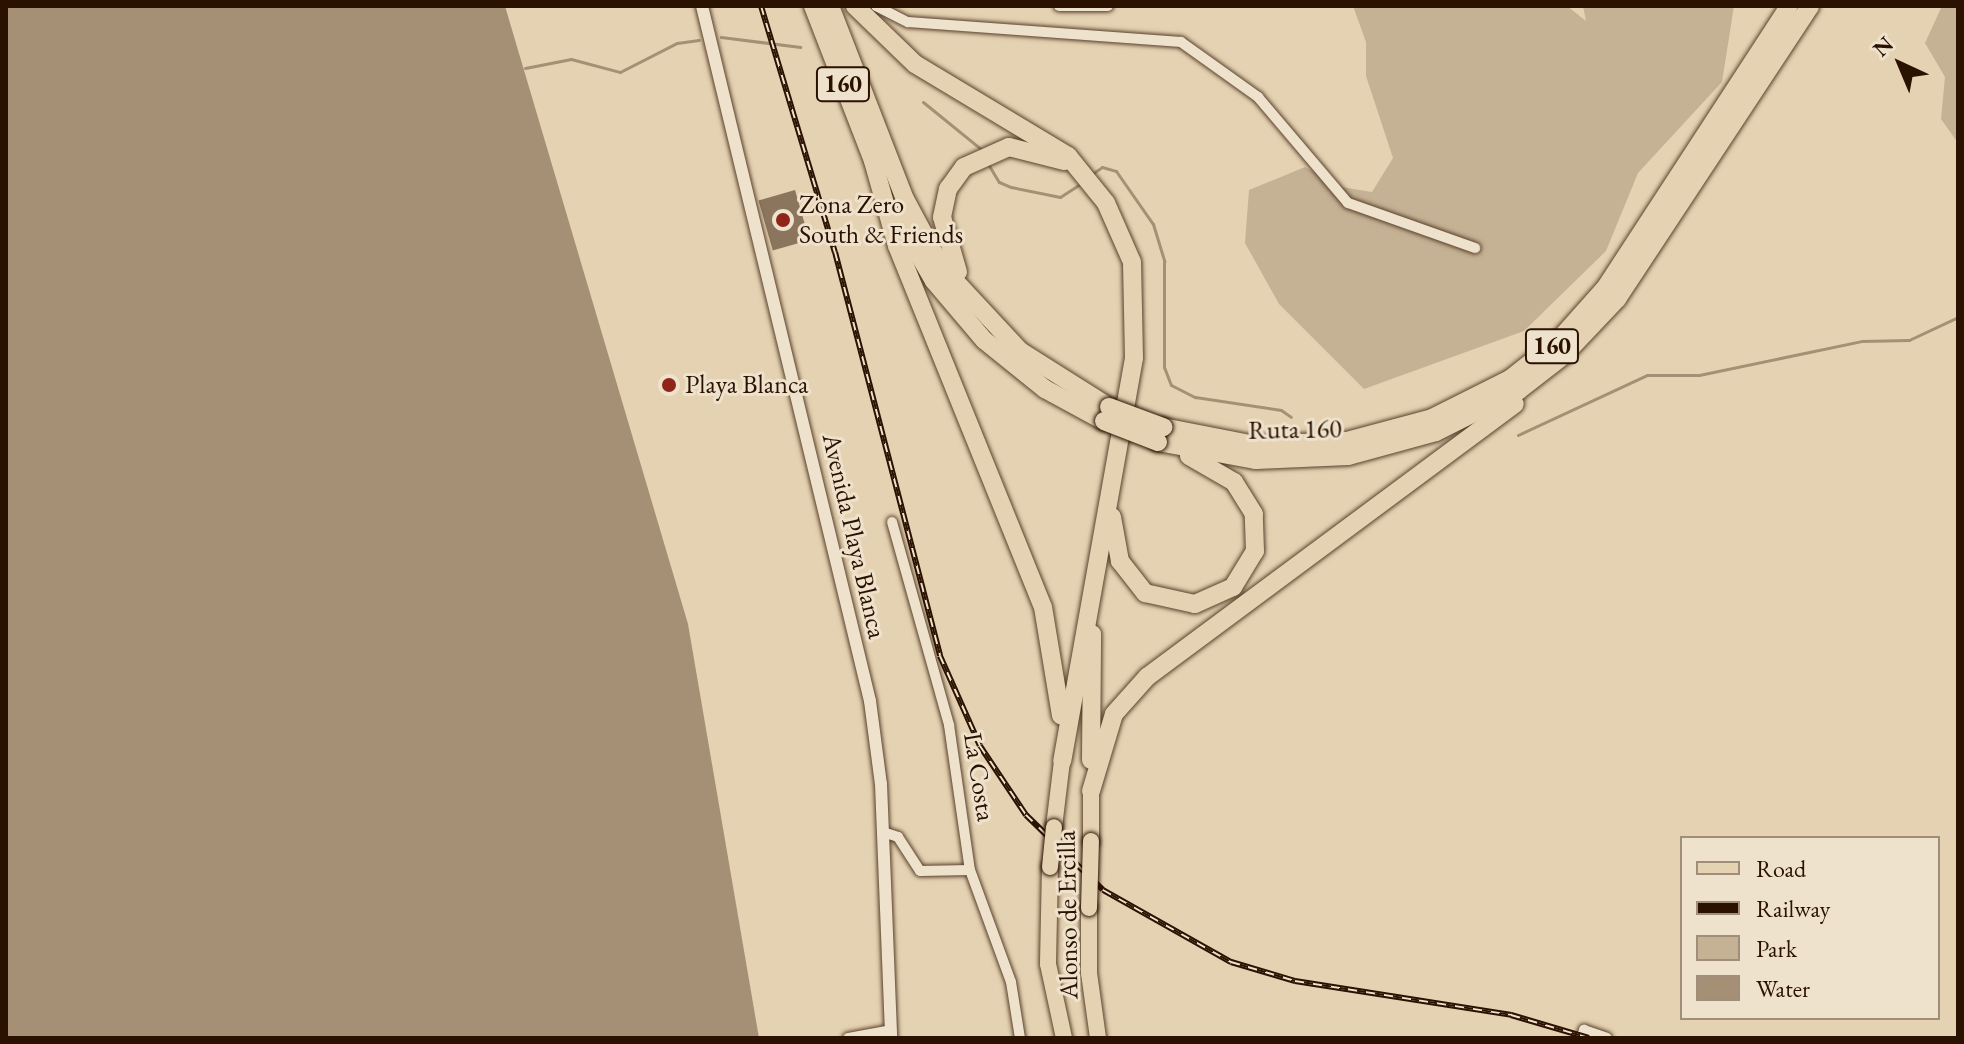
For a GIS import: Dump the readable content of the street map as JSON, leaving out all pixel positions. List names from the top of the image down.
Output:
{
  "streets": {
    "highway": ["160", "Ruta 160"],
    "main road": ["Alonso de Ercilla"],
    "street": ["Avenida Playa Blanca", "La Costa"]
  },
  "places": ["Zona Zero South & Friends", "Playa Blanca"],
  "legend": [
    "Road",
    "Railway",
    "Park",
    "Water"
  ],
  "north": "top left"
}
